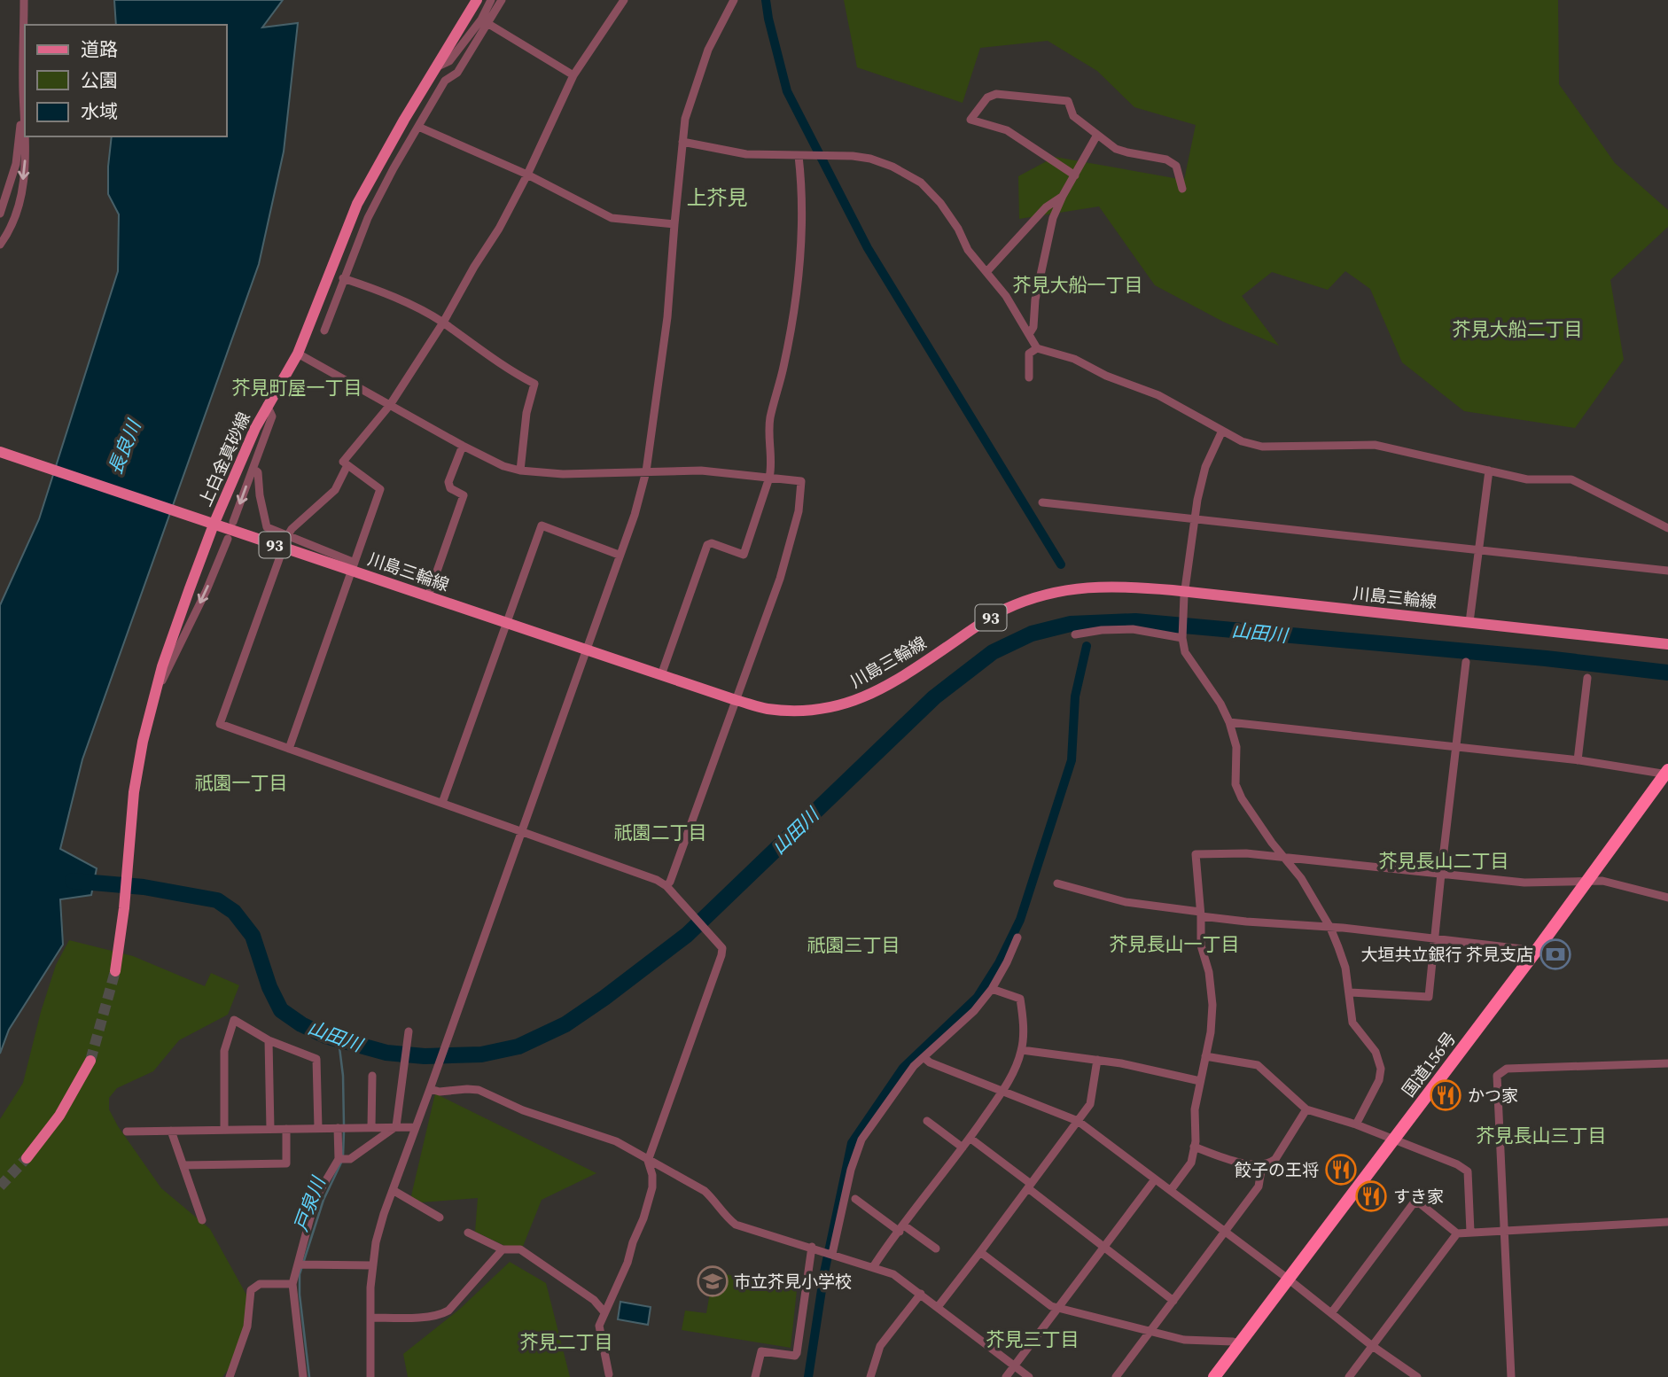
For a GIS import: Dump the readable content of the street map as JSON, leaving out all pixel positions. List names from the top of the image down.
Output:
{
  "streets": {
    "highway": ["国道156号"],
    "main road": ["上白金真砂線", "93", "川島三輪線"]
  },
  "crossings": [
    ["上白金真砂線", "川島三輪線"]
  ],
  "districts": [
    "上芥見",
    "芥見大船一丁目",
    "芥見大船二丁目",
    "芥見町屋一丁目",
    "祇園一丁目",
    "祇園二丁目",
    "芥見長山二丁目",
    "芥見長山一丁目",
    "祇園三丁目",
    "芥見長山三丁目",
    "芥見三丁目",
    "芥見二丁目"
  ],
  "water": ["長良川", "山田川", "戸泉川"],
  "places": {
    "bank": ["大垣共立銀行 芥見支店"],
    "restaurant": ["かつ家", "餃子の王将", "すき家"],
    "school or university": ["市立芥見小学校"]
  },
  "legend": ["道路", "公園", "水域"]
}
